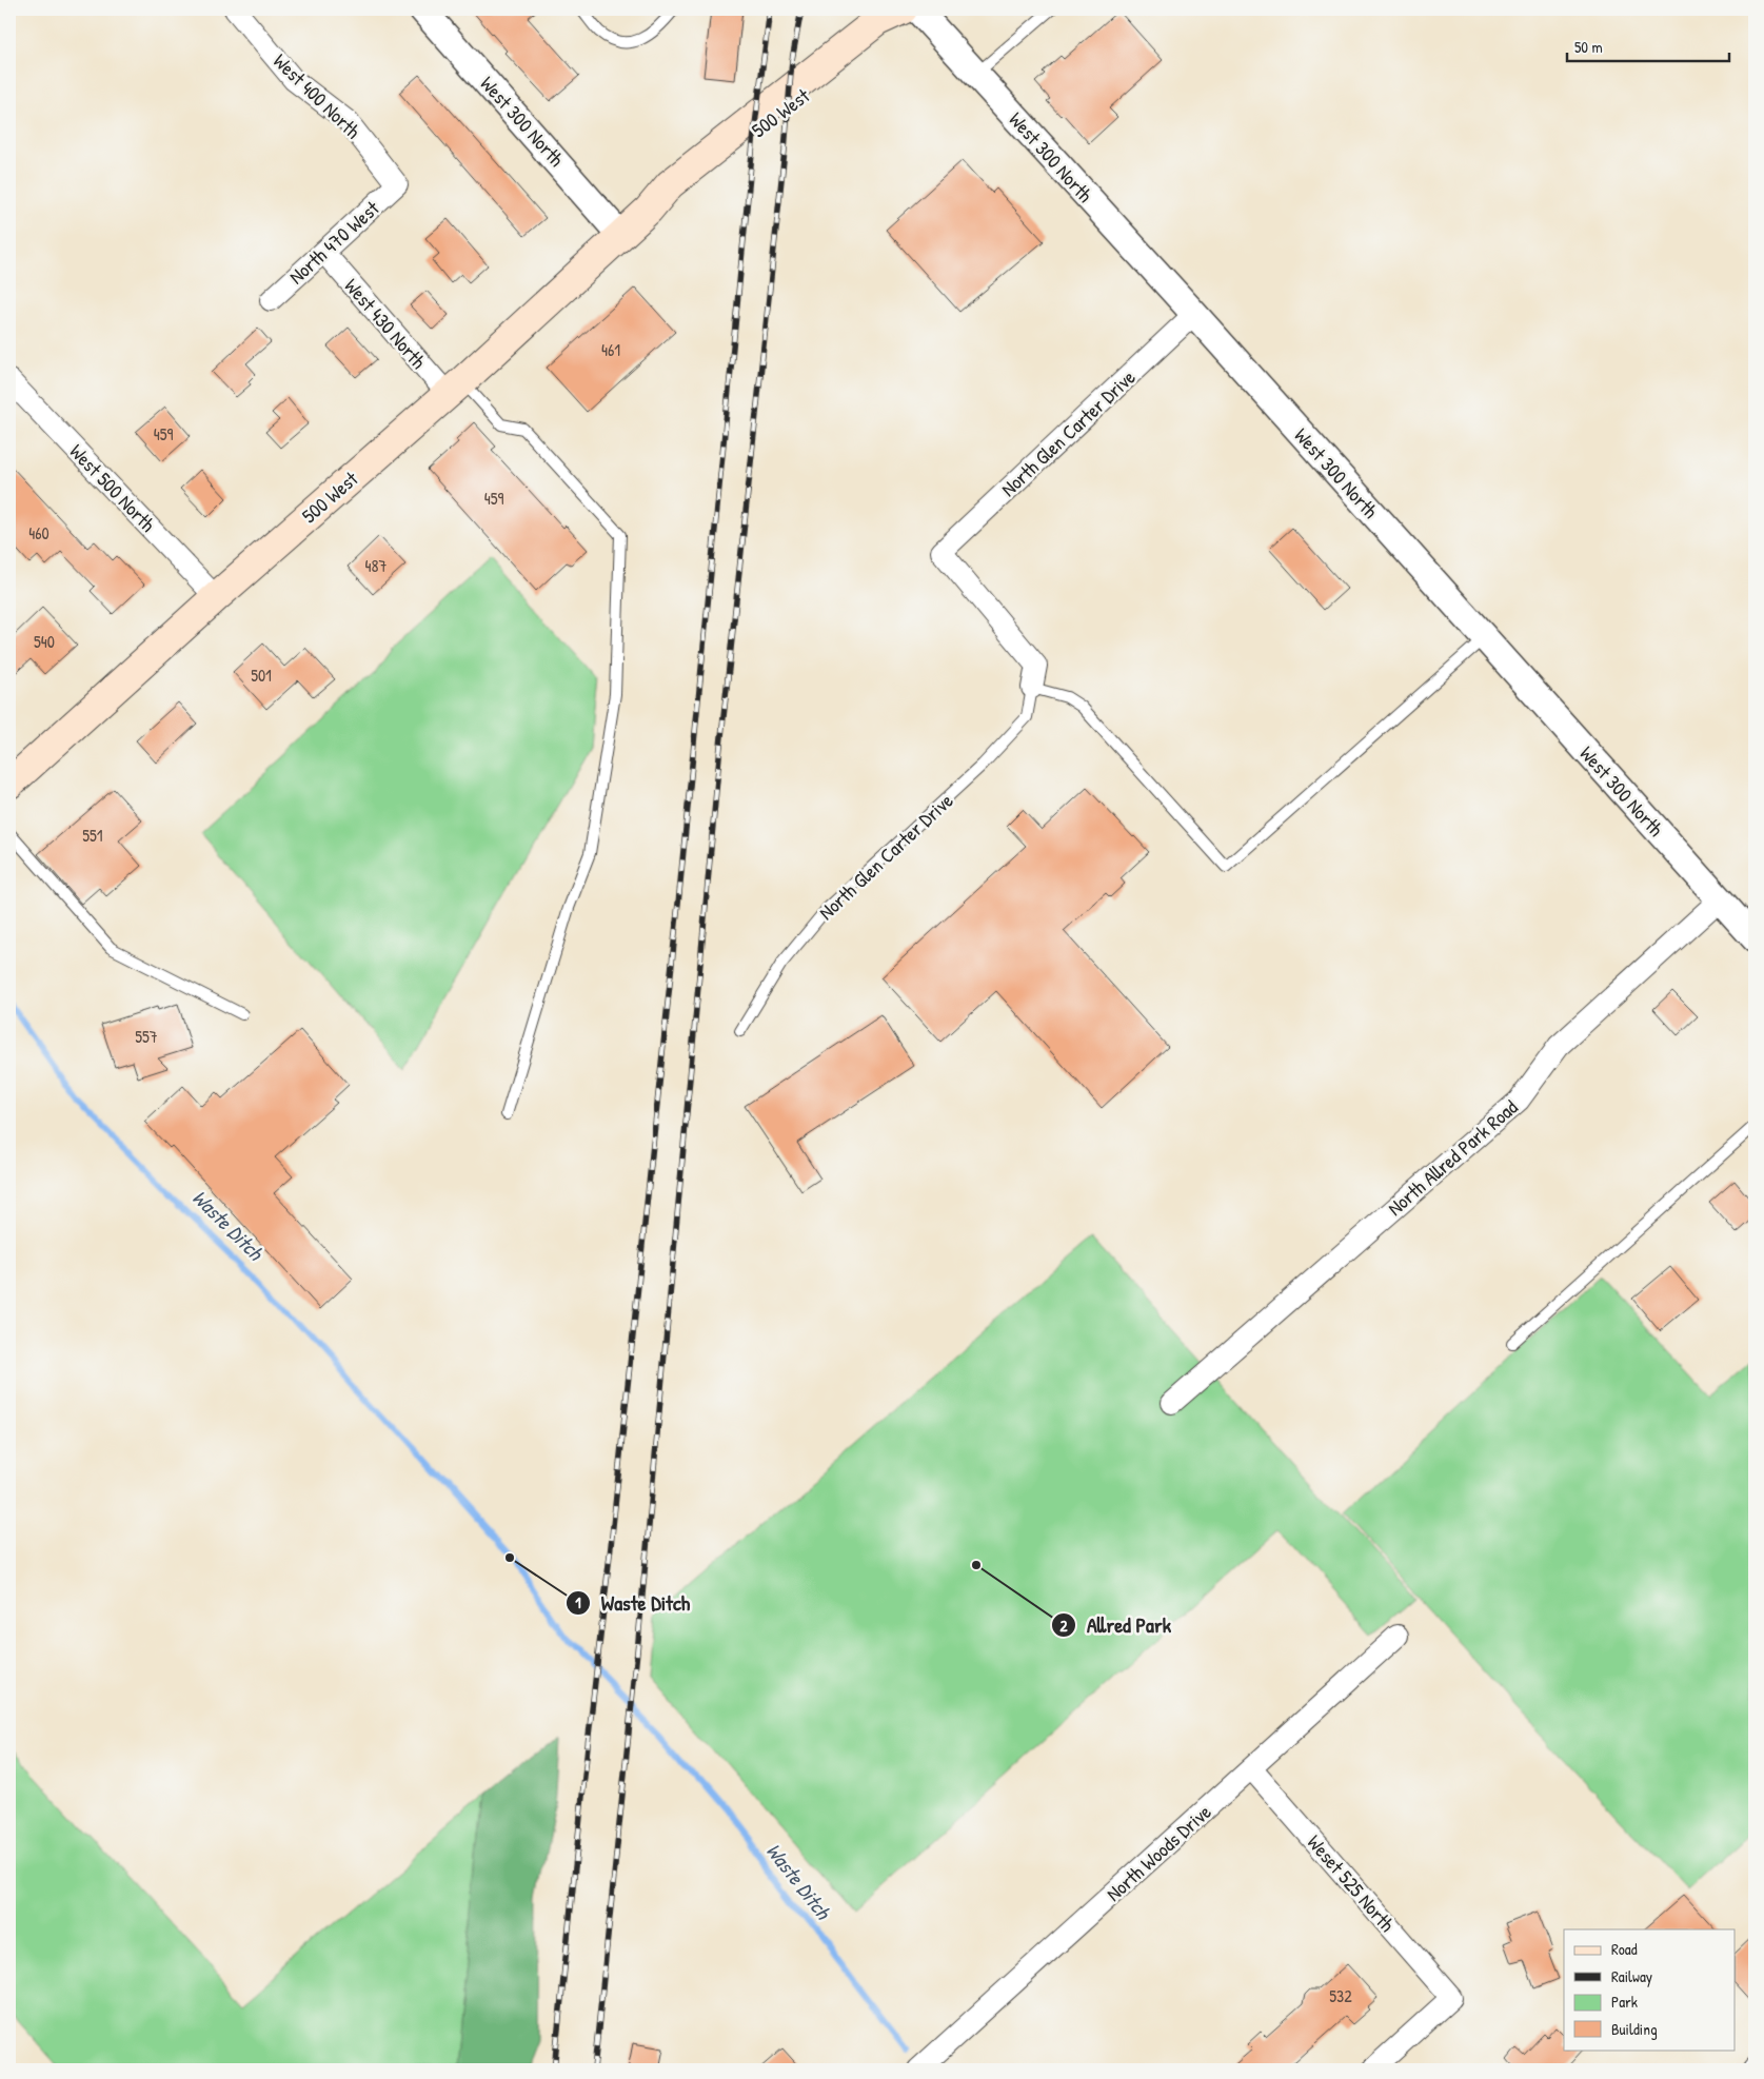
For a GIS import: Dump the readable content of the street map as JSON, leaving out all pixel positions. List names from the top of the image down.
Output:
{
  "streets": {
    "main road": ["500 West"],
    "street": [
      "West 400 North",
      "West 300 North",
      "North 470 West",
      "West 430 North",
      "North Glen Carter Drive",
      "West 500 North",
      "North Allred Park Road",
      "North Woods Drive",
      "Weset 525 North"
    ]
  },
  "crossings": [
    ["West 400 North", "North 470 West"],
    ["500 West", "West 300 North"],
    ["500 West", "West 430 North"],
    ["500 West", "West 500 North"],
    ["West 300 North", "North Glen Carter Drive"],
    ["West 300 North", "North Allred Park Road"],
    ["North 470 West", "West 430 North"],
    ["North Woods Drive", "Weset 525 North"]
  ],
  "water": ["Waste Ditch"],
  "places": ["Waste Ditch", "Allred Park"],
  "house_numbers": [
    "461",
    "459",
    "459",
    "460",
    "487",
    "540",
    "501",
    "551",
    "557",
    "532"
  ],
  "legend": [
    "Road",
    "Railway",
    "Park",
    "Building"
  ],
  "scale_bar": "50 m"
}
